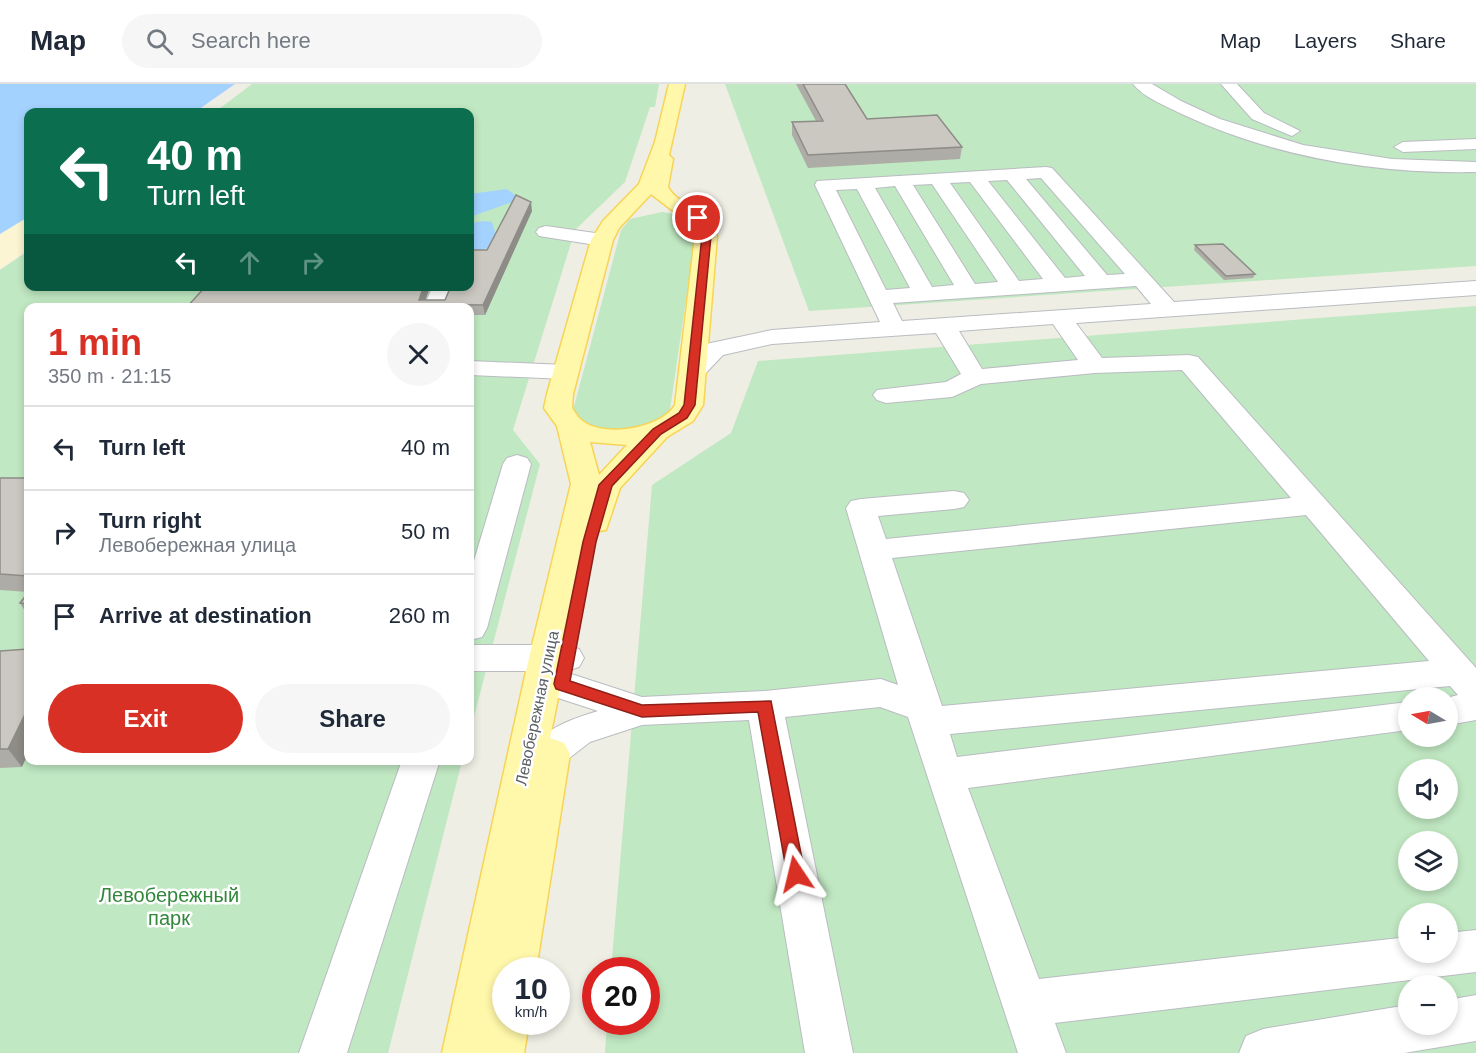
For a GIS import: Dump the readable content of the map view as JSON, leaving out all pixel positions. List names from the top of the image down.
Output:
{
  "streets": {
    "main road": ["Левобережная улица"]
  },
  "parks": ["Левобережный парк"],
  "north": "left",
  "page": {
    "header": "Map",
    "search": "Search here",
    "nav": ["Map", "Layers", "Share"],
    "turn": ["40 m", "Turn left"],
    "heading": ["1 min", "350 m · 21:15"],
    "list": [
      {
        "name": "Turn left",
        "value": "40 m"
      },
      {
        "name": "Turn right",
        "note": "Левобережная улица",
        "value": "50 m"
      },
      {
        "name": "Arrive at destination",
        "value": "260 m"
      }
    ],
    "buttons": ["Exit", "Share"],
    "map_buttons": ["+", "−"],
    "speed": "10 km/h",
    "limit": "20"
  }
}
